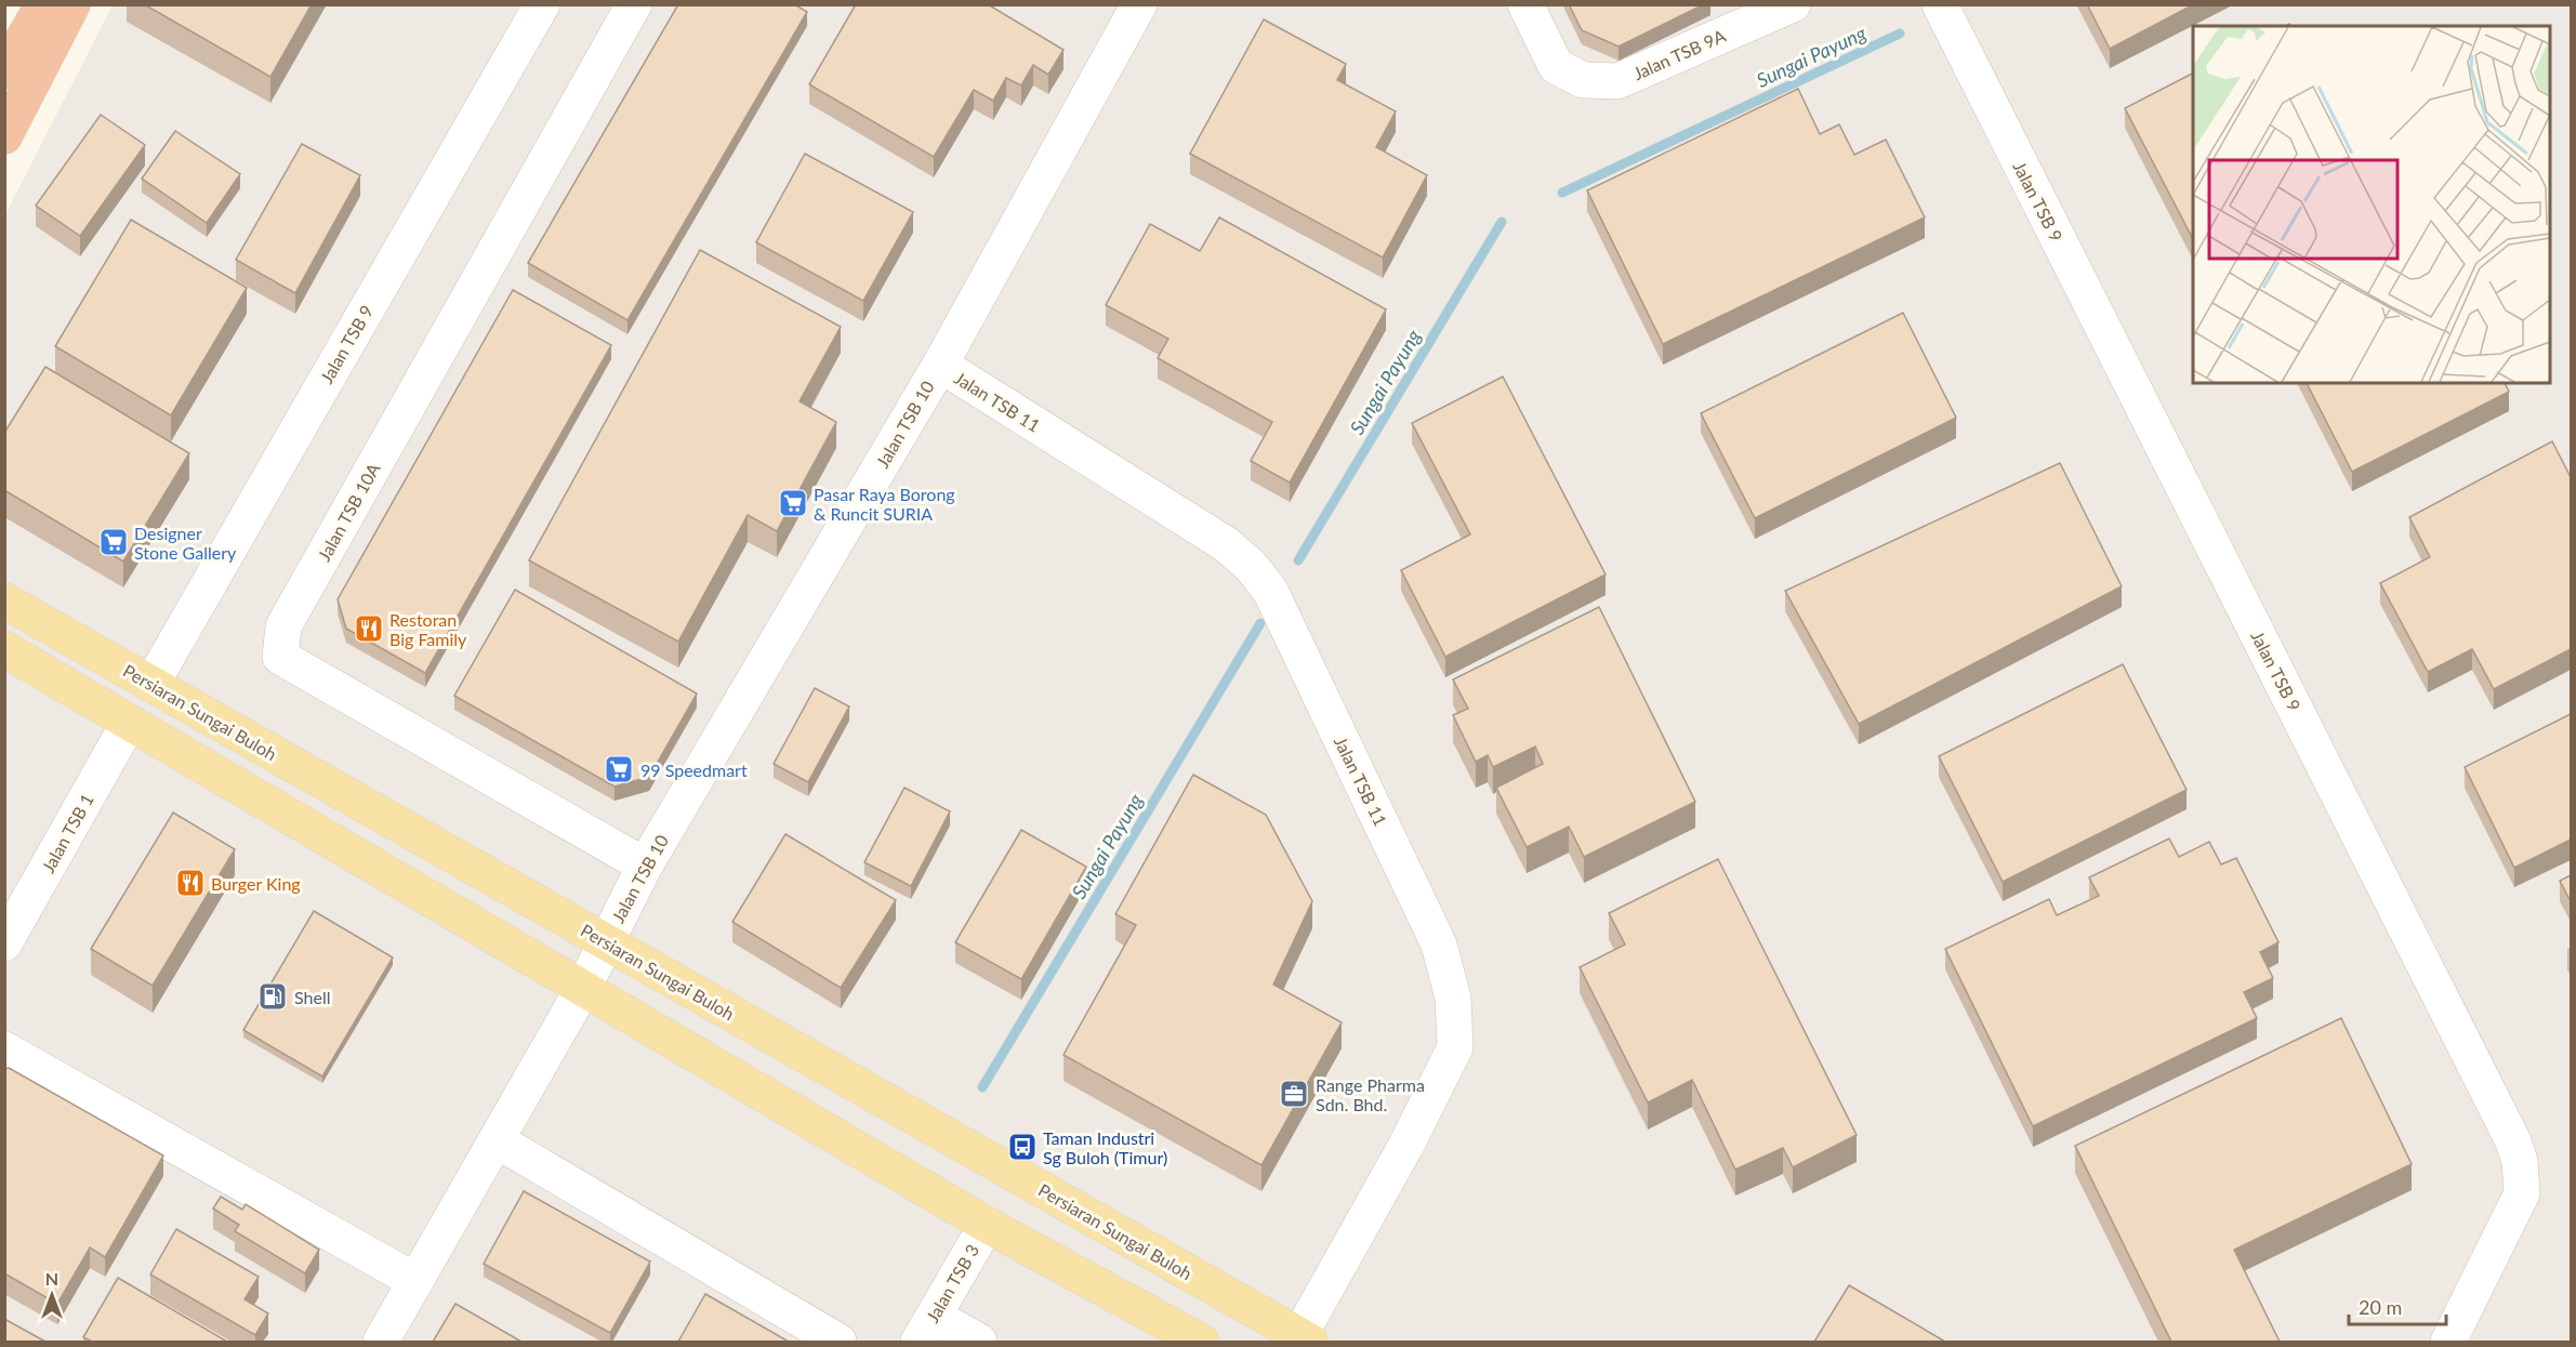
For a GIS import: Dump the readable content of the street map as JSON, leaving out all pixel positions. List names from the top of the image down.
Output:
{
  "streets": {
    "main road": ["Persiaran Sungai Buloh"],
    "street": [
      "Jalan TSB 9A",
      "Jalan TSB 9",
      "Jalan TSB 11",
      "Jalan TSB 10",
      "Jalan TSB 10A",
      "Jalan TSB 1",
      "Jalan TSB 3"
    ]
  },
  "crossings": [
    ["Jalan TSB 9", "Persiaran Sungai Buloh"],
    ["Jalan TSB 11", "Jalan TSB 10"],
    ["Jalan TSB 11", "Persiaran Sungai Buloh"],
    ["Jalan TSB 10", "Jalan TSB 10A"],
    ["Jalan TSB 10", "Persiaran Sungai Buloh"]
  ],
  "water": ["Sungai Payung"],
  "places": {
    "supermarket": ["Pasar Raya Borong & Runcit SURIA", "Designer Stone Gallery", "99 Speedmart"],
    "restaurant": ["Restoran Big Family", "Burger King"],
    "fuel station": ["Shell"],
    "office": ["Range Pharma Sdn. Bhd."],
    "bus stop": ["Taman Industri Sg Buloh (Timur)"]
  },
  "scale_bar": "20 m",
  "north": "top"
}
